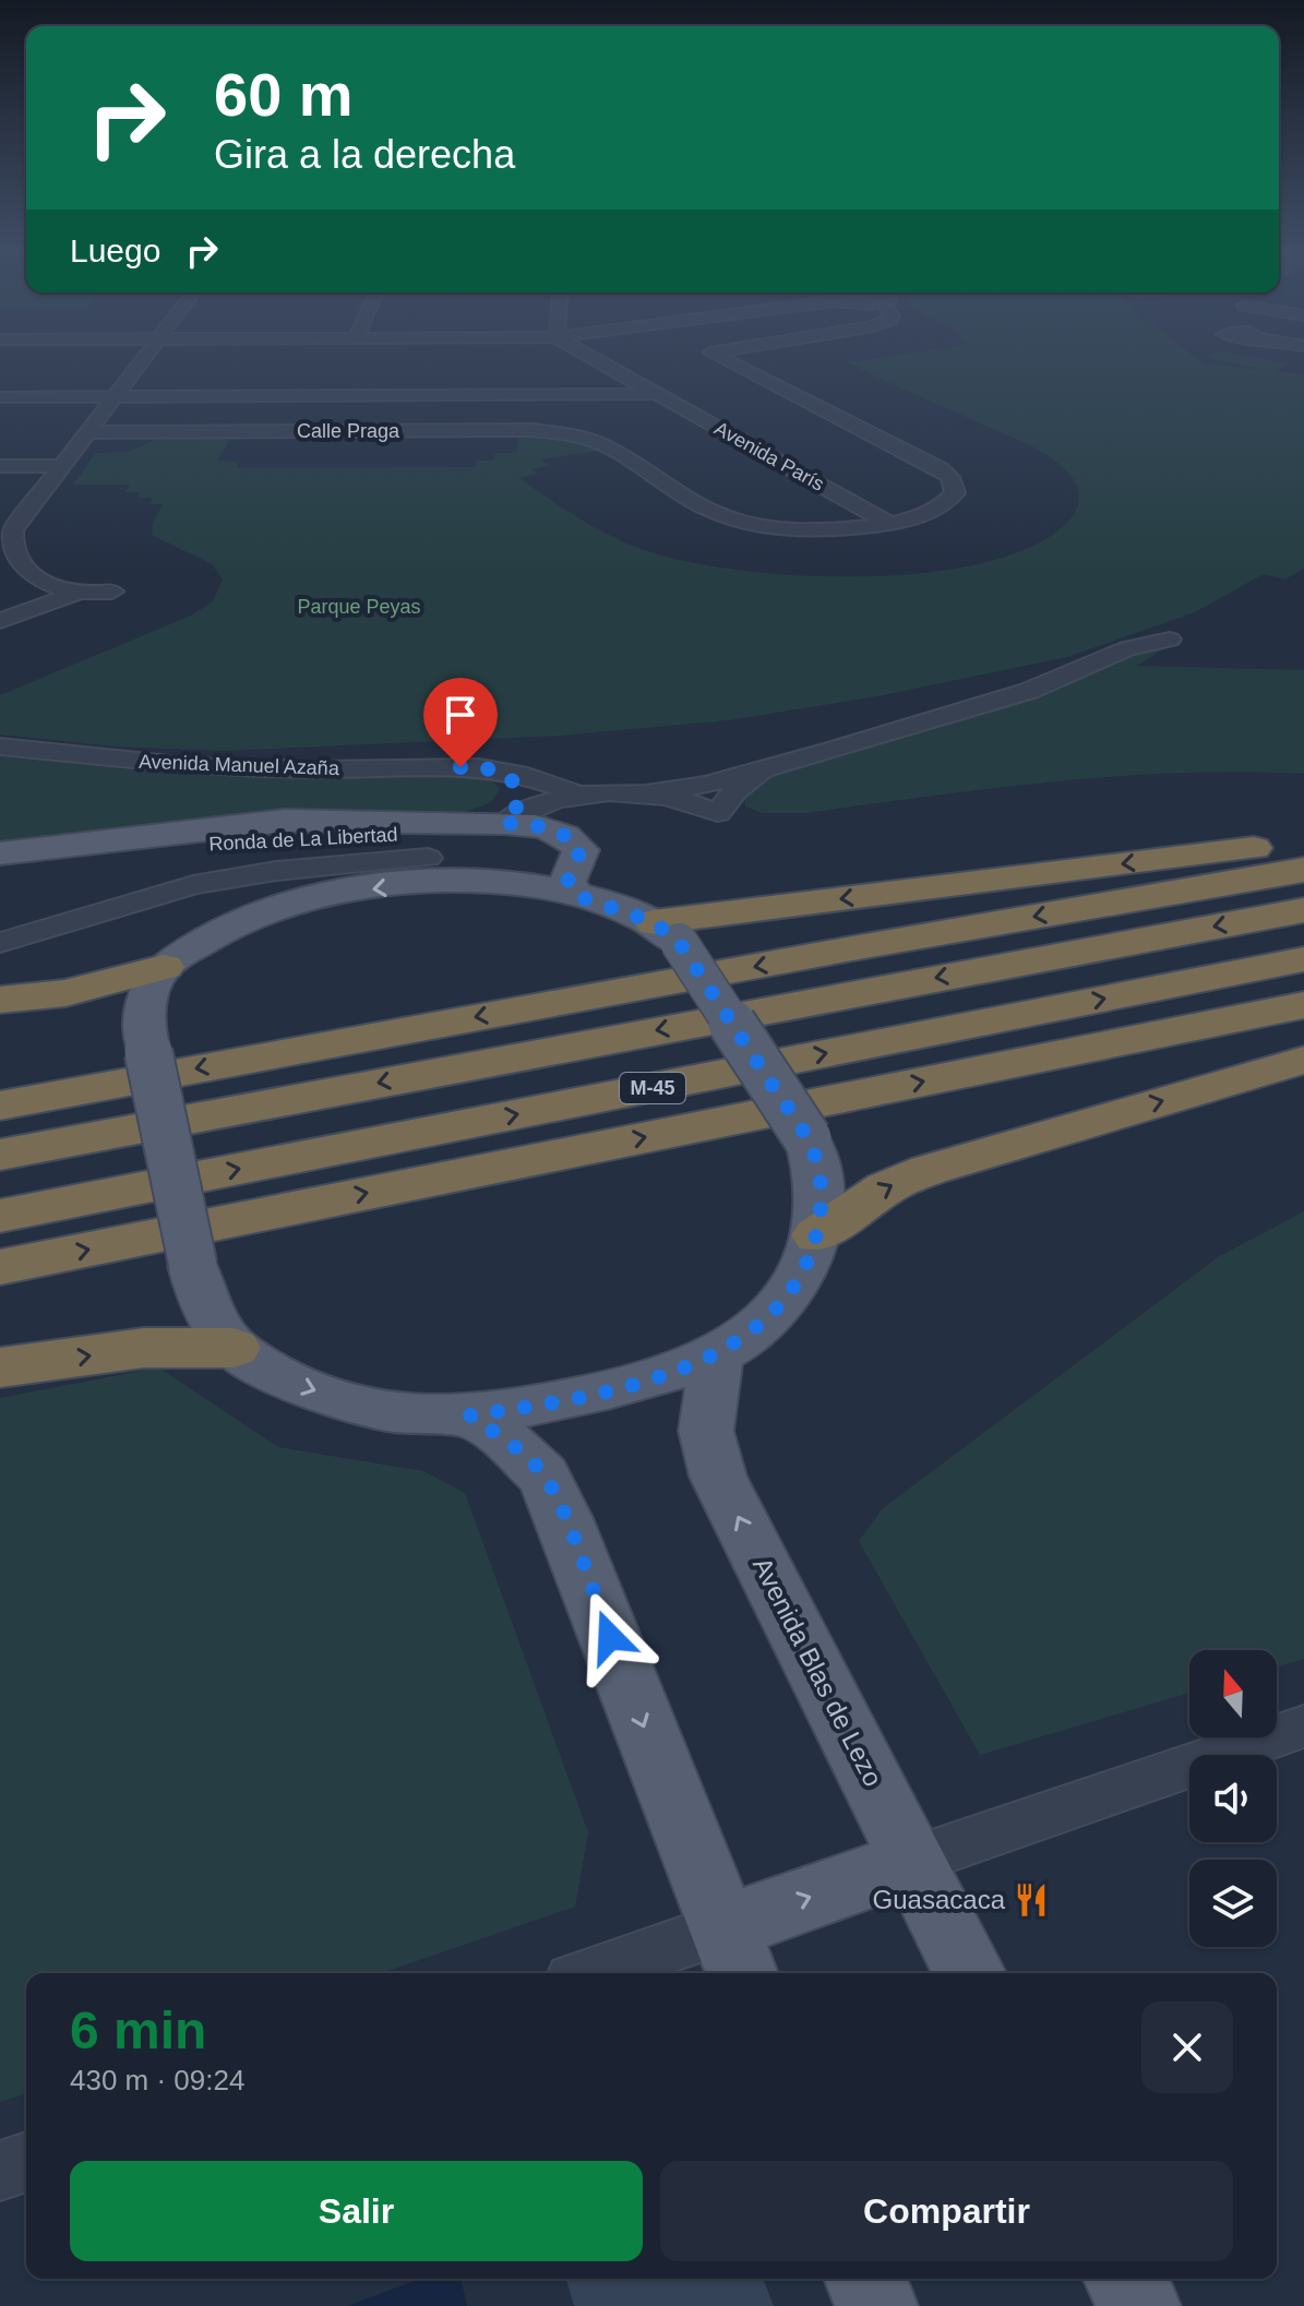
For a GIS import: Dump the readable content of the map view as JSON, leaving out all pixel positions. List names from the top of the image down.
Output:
{
  "streets": {
    "highway": ["M-45"],
    "main road": ["Ronda de La Libertad", "Avenida Blas de Lezo"],
    "street": ["Calle Praga", "Avenida París", "Avenida Manuel Azaña"]
  },
  "crossings": [
    ["Calle Praga", "Avenida París"],
    ["Avenida Manuel Azaña", "Ronda de La Libertad"]
  ],
  "parks": ["Parque Peyas"],
  "places": {
    "restaurant": ["Guasacaca"]
  },
  "north": "top",
  "page": {
    "turn": ["60 m", "Gira a la derecha"],
    "then": "Luego",
    "heading": ["6 min", "430 m · 09:24"],
    "buttons": ["Salir", "Compartir"]
  }
}
